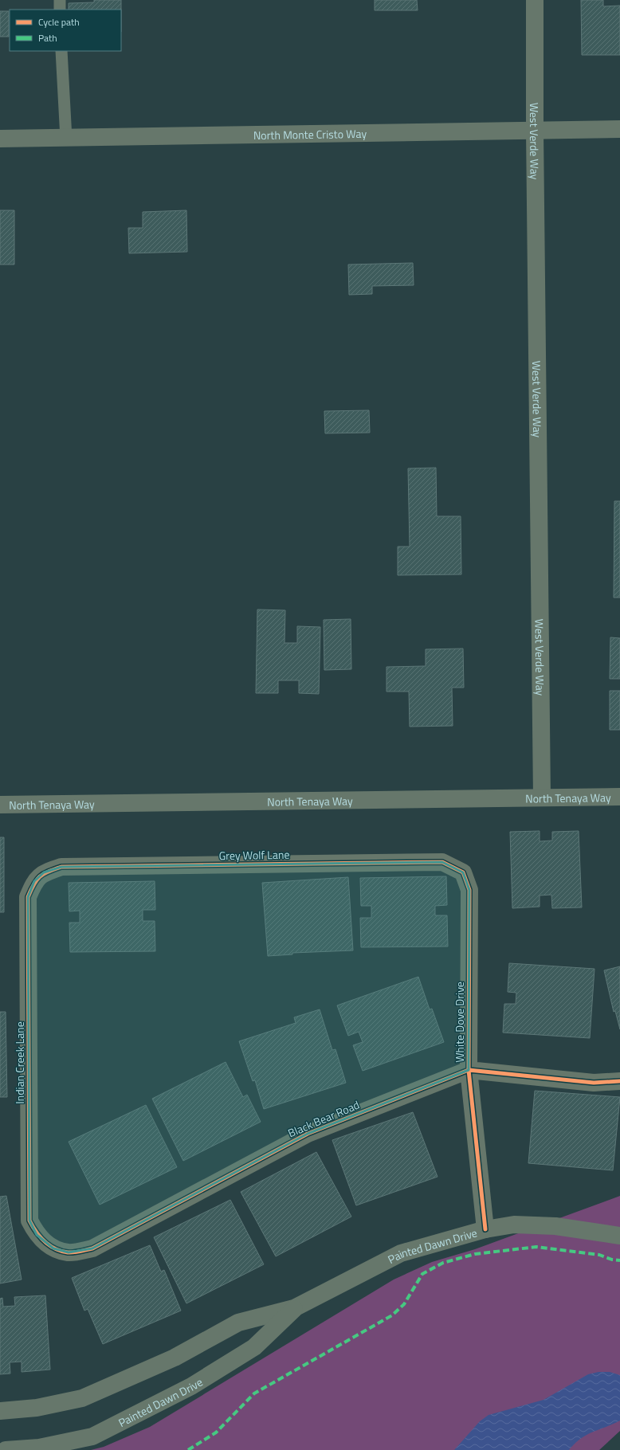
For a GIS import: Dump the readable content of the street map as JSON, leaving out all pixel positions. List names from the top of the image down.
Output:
{
  "streets": {
    "street": [
      "North Monte Cristo Way",
      "West Verde Way",
      "North Tenaya Way",
      "Grey Wolf Lane",
      "White Dove Drive",
      "Indian Creek Lane",
      "Black Bear Road",
      "Painted Dawn Drive"
    ]
  },
  "crossings": [
    ["North Monte Cristo Way", "West Verde Way"],
    ["West Verde Way", "North Tenaya Way"],
    ["Grey Wolf Lane", "White Dove Drive"],
    ["Grey Wolf Lane", "Indian Creek Lane"],
    ["White Dove Drive", "Black Bear Road"],
    ["White Dove Drive", "Painted Dawn Drive"],
    ["Indian Creek Lane", "Black Bear Road"]
  ],
  "legend": ["Cycle path", "Path"]
}
